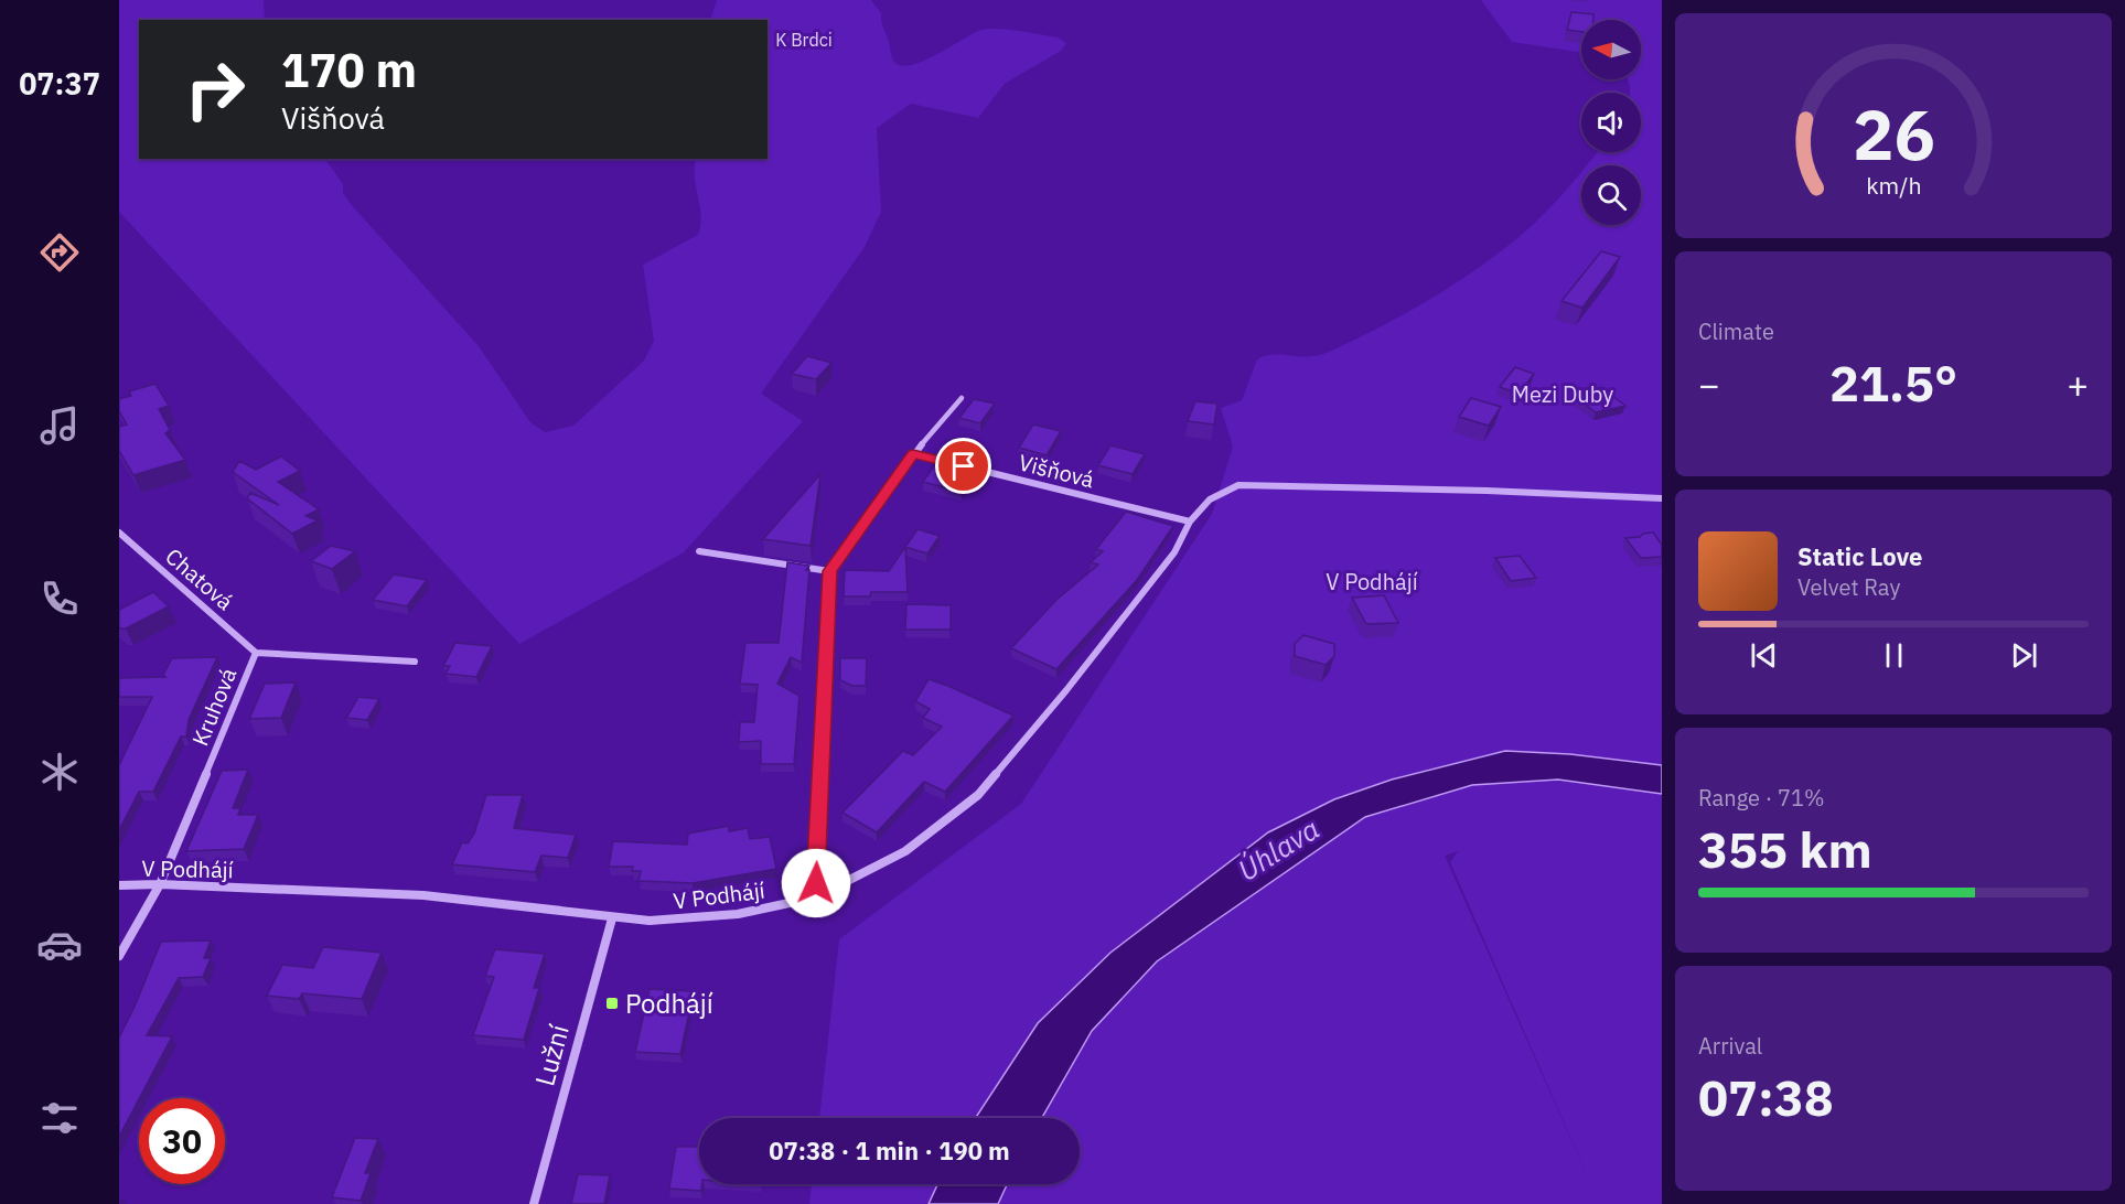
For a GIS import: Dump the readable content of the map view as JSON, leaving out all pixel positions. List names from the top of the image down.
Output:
{
  "streets": {
    "street": [
      "Višňová",
      "Chatová",
      "Kruhová",
      "V Podhájí",
      "Lužní"
    ]
  },
  "crossings": [
    ["Višňová", "V Podhájí"],
    ["Chatová", "Kruhová"],
    ["Kruhová", "V Podhájí"],
    ["V Podhájí", "Lužní"]
  ],
  "water": ["Úhlava"],
  "parks": ["K Brdci", "Mezi Duby", "V Podhájí"],
  "places": {
    "transit": ["Podhájí"]
  },
  "north": "left",
  "page": {
    "tabs": "07:37",
    "turn": ["170 m", "Višňová"],
    "tile": [
      "Climate",
      ["Range · 71%", "355 km"],
      ["Arrival", "07:38"]
    ],
    "heat": ["−", "21.5°", "+"],
    "song": ["Static Love", "Velvet Ray"],
    "limit": "30",
    "trip": "07:38 · 1 min · 190 m",
    "gauge": ["26", "km/h"]
  }
}
